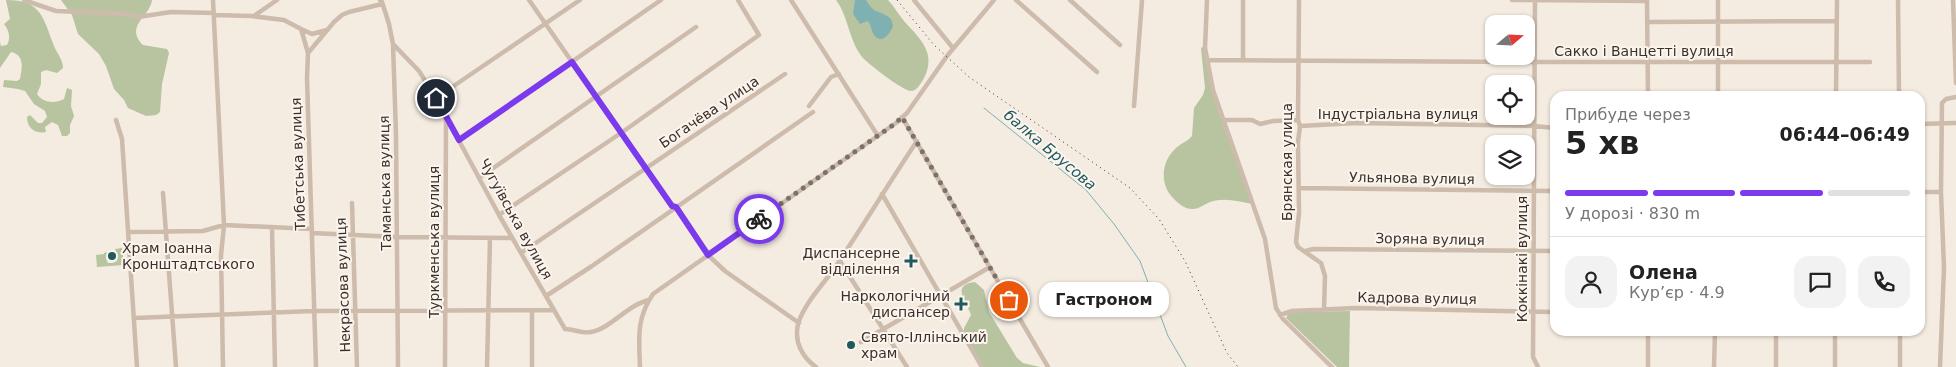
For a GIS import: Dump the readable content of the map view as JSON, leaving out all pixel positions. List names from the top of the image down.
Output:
{
  "streets": {
    "street": [
      "Сакко і Ванцетті вулиця",
      "Богачёва улица",
      "Індустріальна вулиця",
      "Брянская улица",
      "Тибетська вулиця",
      "Ульянова вулиця",
      "Таманська вулиця",
      "Чугуївська вулиця",
      "Зоряна вулиця",
      "Туркменська вулиця",
      "Коккінакі вулиця",
      "Некрасова вулиця",
      "Кадрова вулиця"
    ]
  },
  "crossings": [
    ["Сакко і Ванцетті вулиця", "Брянская улица"],
    ["Богачёва улица", "Чугуївська вулиця"],
    ["Індустріальна вулиця", "Брянская улица"],
    ["Індустріальна вулиця", "Коккінакі вулиця"],
    ["Брянская улица", "Ульянова вулиця"],
    ["Брянская улица", "Зоряна вулиця"],
    ["Брянская улица", "Кадрова вулиця"],
    ["Ульянова вулиця", "Коккінакі вулиця"],
    ["Таманська вулиця", "Чугуївська вулиця"],
    ["Чугуївська вулиця", "Туркменська вулиця"],
    ["Зоряна вулиця", "Коккінакі вулиця"],
    ["Коккінакі вулиця", "Кадрова вулиця"]
  ],
  "water": ["балка Брусова"],
  "places": {
    "other": ["Храм Іоанна Кронштадтського", "Гастроном", "Свято-Іллінський храм"],
    "health": ["Диспансерне відділення", "Наркологічний диспансер"]
  },
  "north": "right",
  "page": {
    "heading": ["5 хв", "Прибуде через", "06:44–06:49"],
    "panel": ["Олена", "Кур’єр · 4.9"],
    "bar": "У дорозі · 830 m",
    "bubble": "Гастроном"
  }
}
